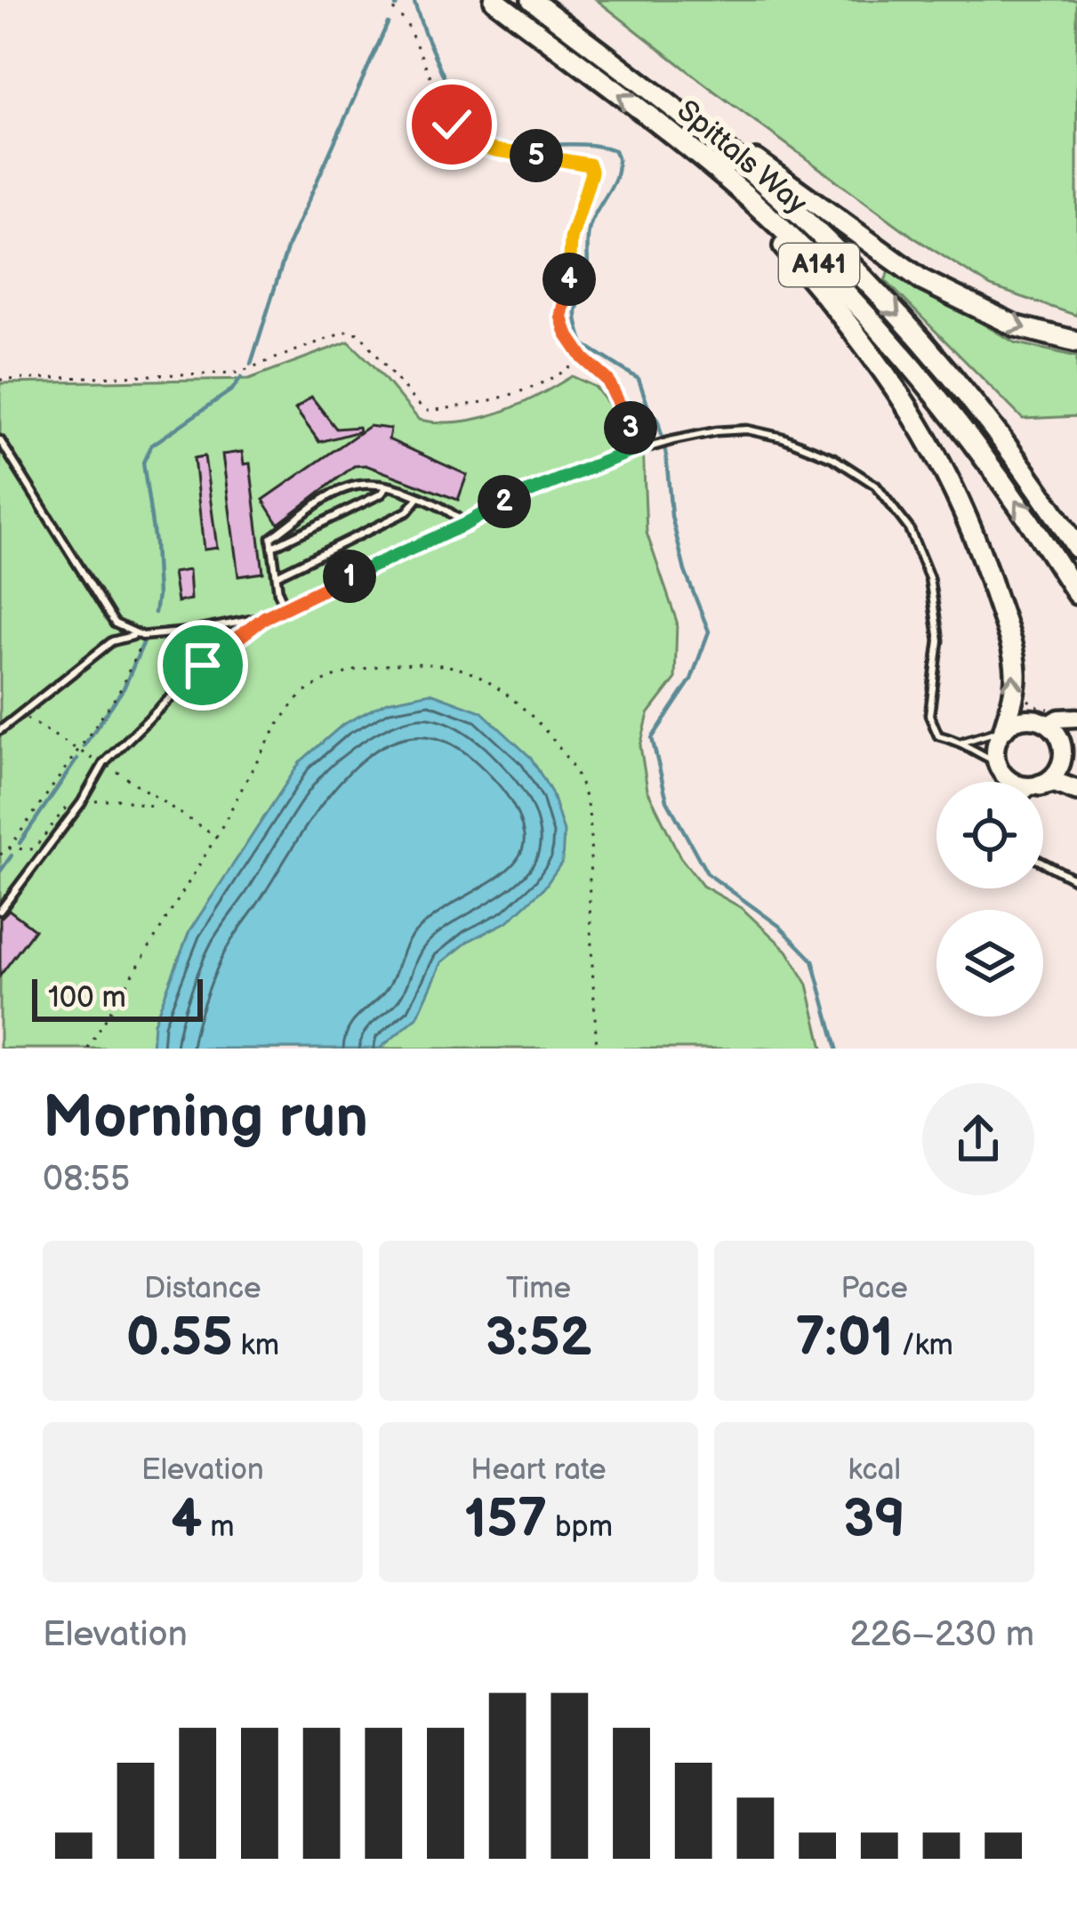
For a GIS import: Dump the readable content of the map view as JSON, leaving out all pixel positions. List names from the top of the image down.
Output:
{
  "streets": {
    "highway": ["Spittals Way", "A141"]
  },
  "scale_bar": "100 m",
  "page": {
    "pins": [
      "5",
      "4",
      "3",
      "2",
      "1"
    ],
    "scale": "100 m",
    "heading": ["Morning run", "08:55"],
    "stats": [
      ["Distance", "0.55 km"],
      ["Time", "3:52"],
      ["Pace", "7:01 /km"],
      ["Elevation", "4 m"],
      ["Heart rate", "157 bpm"],
      ["kcal", "39"]
    ],
    "chart": ["Elevation", "226–230 m"]
  }
}
